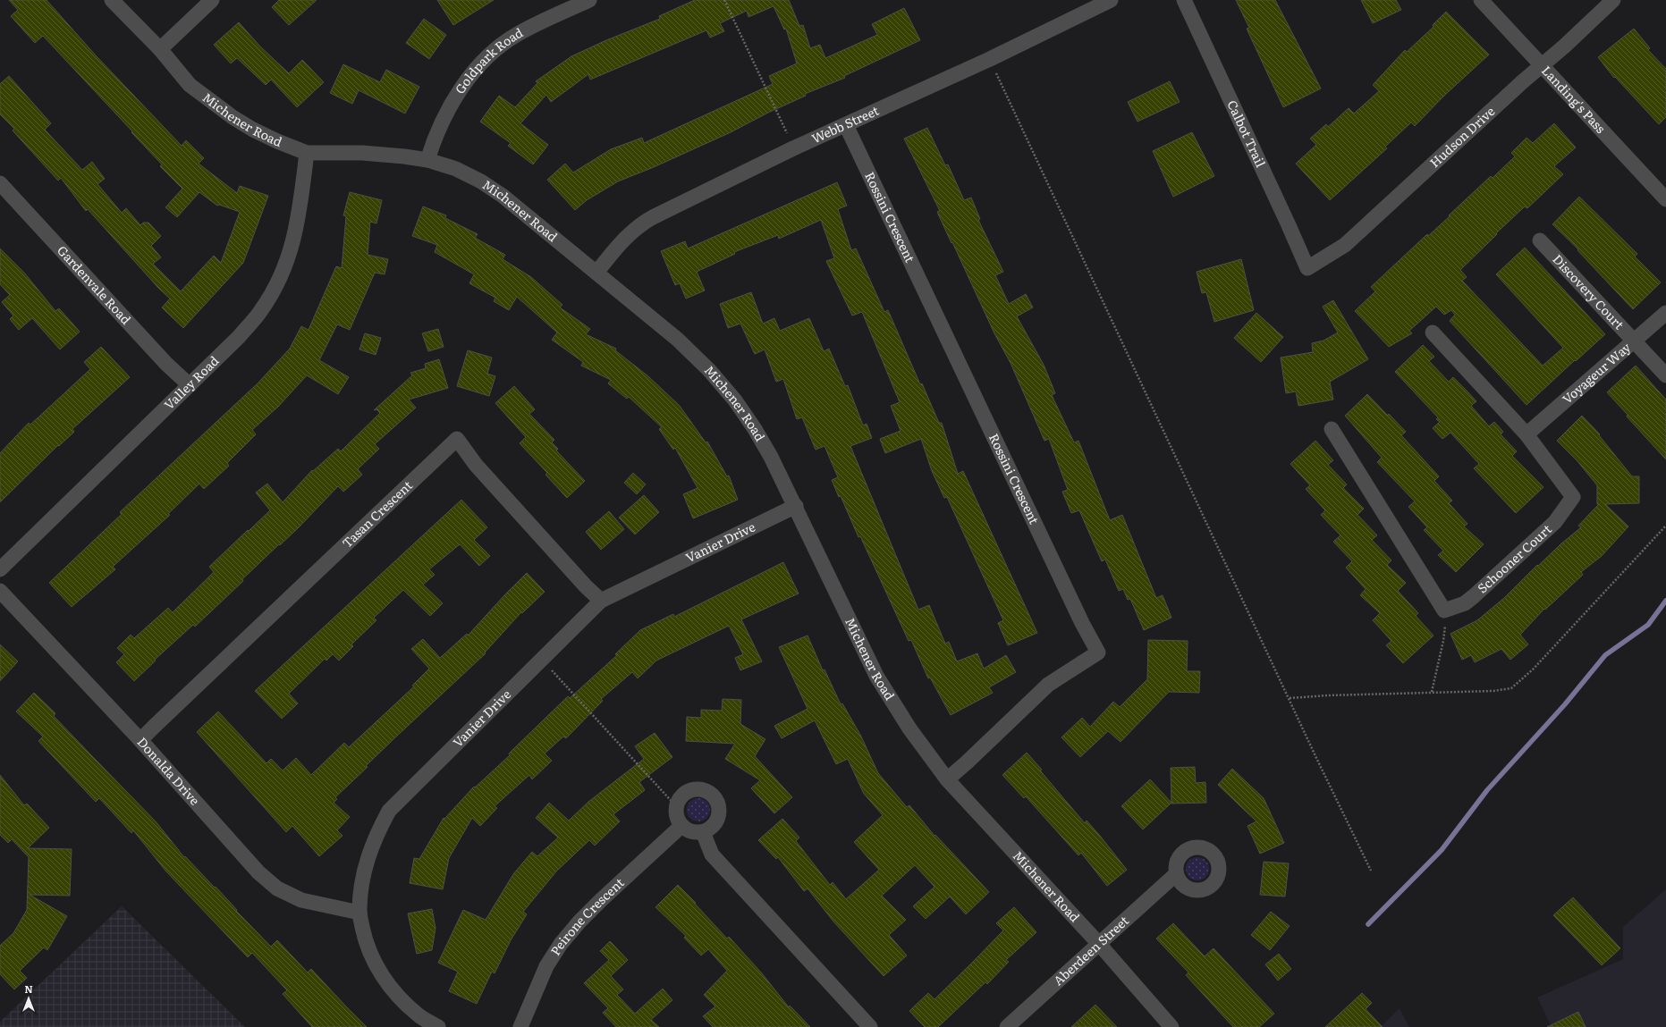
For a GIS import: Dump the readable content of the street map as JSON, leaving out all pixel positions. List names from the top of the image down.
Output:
{
  "streets": {
    "street": [
      "Goldpark Road",
      "Landing's Pass",
      "Michener Road",
      "Webb Street",
      "Calbot Trail",
      "Hudson Drive",
      "Rossini Crescent",
      "Gardenvale Road",
      "Discovery Court",
      "Voyageur Way",
      "Valley Road",
      "Tasan Crescent",
      "Vanier Drive",
      "Schooner Court",
      "Donalda Drive",
      "Peirone Crescent",
      "Aberdeen Street"
    ]
  },
  "crossings": [
    ["Goldpark Road", "Michener Road"],
    ["Landing's Pass", "Hudson Drive"],
    ["Michener Road", "Webb Street"],
    ["Michener Road", "Rossini Crescent"],
    ["Michener Road", "Valley Road"],
    ["Michener Road", "Vanier Drive"],
    ["Michener Road", "Aberdeen Street"],
    ["Webb Street", "Rossini Crescent"],
    ["Calbot Trail", "Hudson Drive"],
    ["Gardenvale Road", "Valley Road"],
    ["Discovery Court", "Voyageur Way"],
    ["Voyageur Way", "Schooner Court"],
    ["Tasan Crescent", "Vanier Drive"],
    ["Tasan Crescent", "Donalda Drive"],
    ["Vanier Drive", "Donalda Drive"]
  ],
  "north": "top"
}
